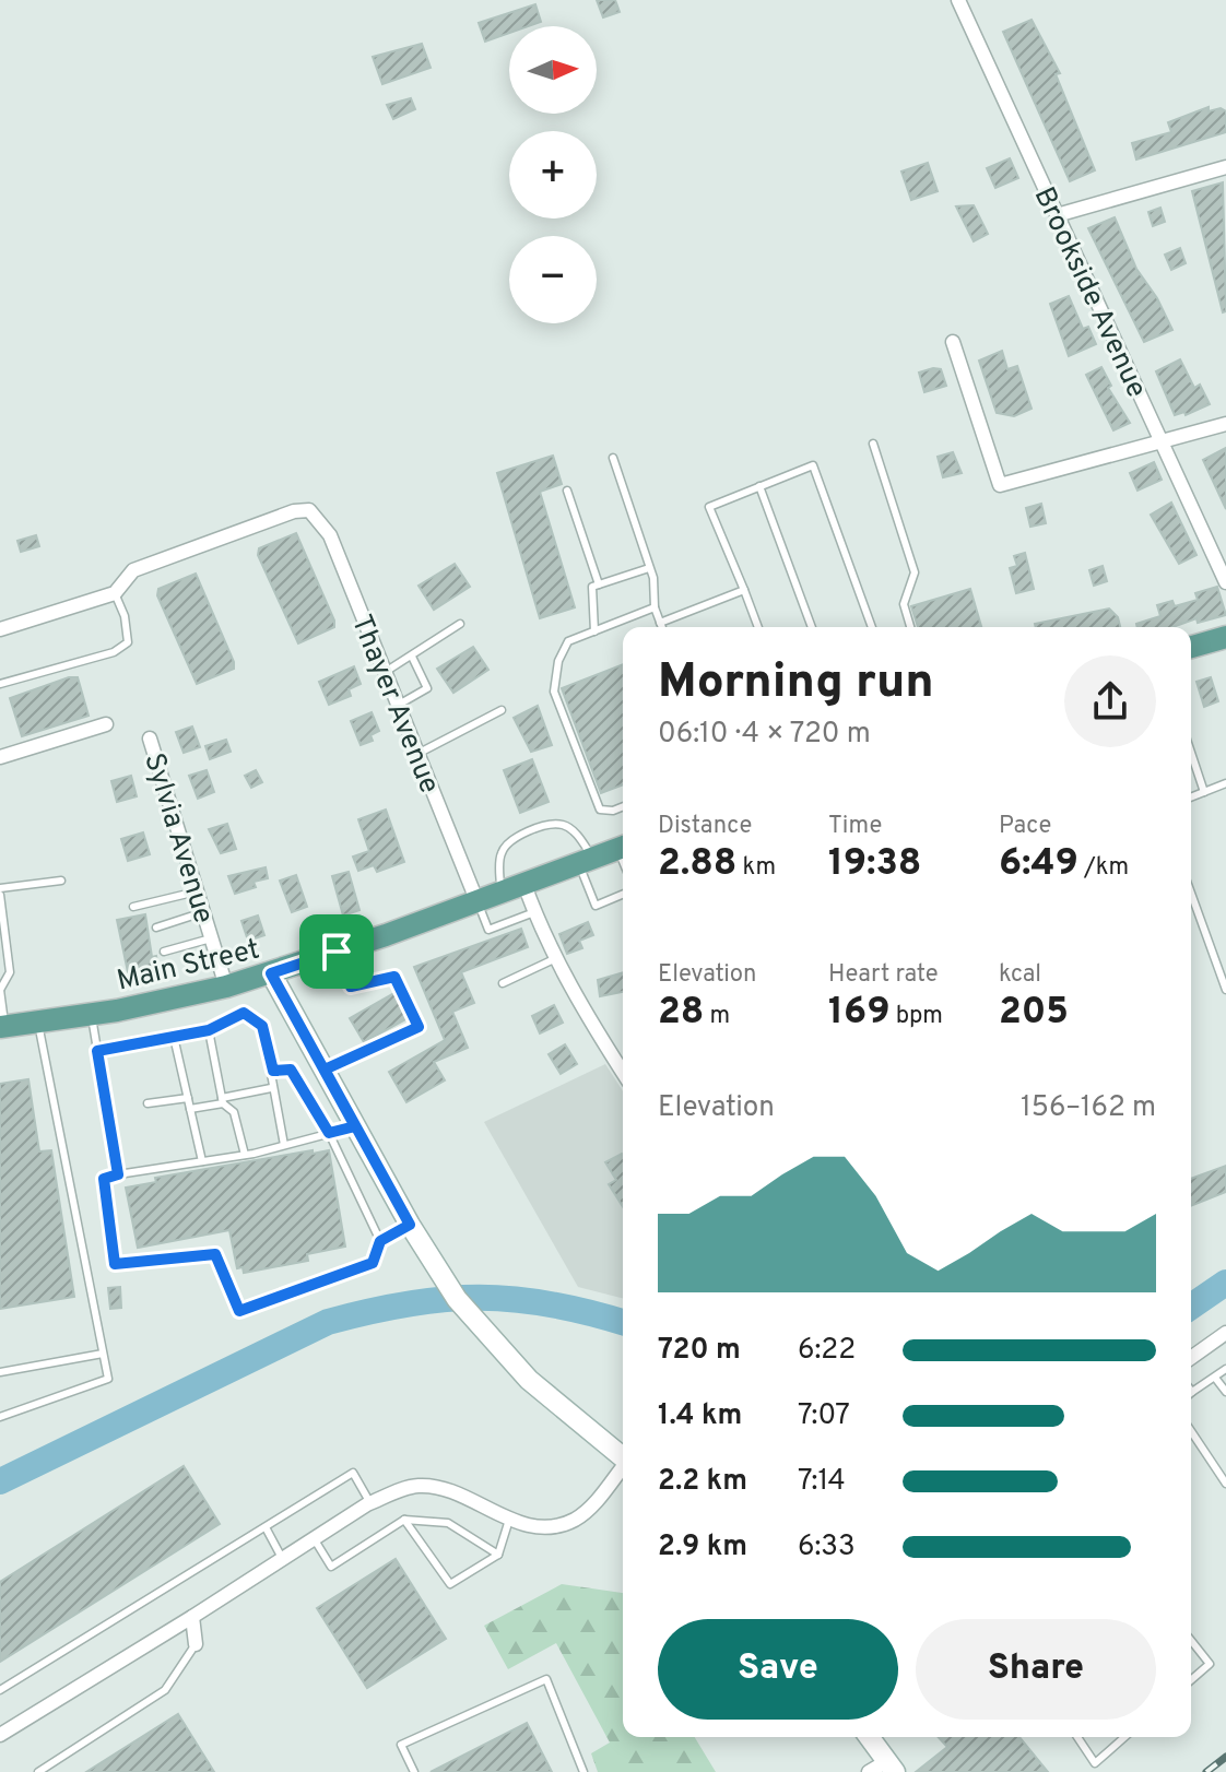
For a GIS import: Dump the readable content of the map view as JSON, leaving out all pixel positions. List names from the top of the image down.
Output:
{
  "streets": {
    "main road": ["Main Street"],
    "street": ["Brookside Avenue", "Thayer Avenue", "Sylvia Avenue"]
  },
  "crossings": [
    ["Thayer Avenue", "Main Street"],
    ["Sylvia Avenue", "Main Street"]
  ],
  "north": "right",
  "page": {
    "map_buttons": ["+", "−"],
    "heading": ["Morning run", "06:10 · 4 × 720 m"],
    "stats": [
      ["Distance", "2.88 km"],
      ["Time", "19:38"],
      ["Pace", "6:49 /km"],
      ["Elevation", "28 m"],
      ["Heart rate", "169 bpm"],
      ["kcal", "205"]
    ],
    "chart": ["Elevation", "156–162 m"],
    "list": [
      {
        "name": "720 m",
        "note": "6:22"
      },
      {
        "name": "1.4 km",
        "note": "7:07"
      },
      {
        "name": "2.2 km",
        "note": "7:14"
      },
      {
        "name": "2.9 km",
        "note": "6:33"
      }
    ],
    "buttons": ["Save", "Share"]
  }
}
